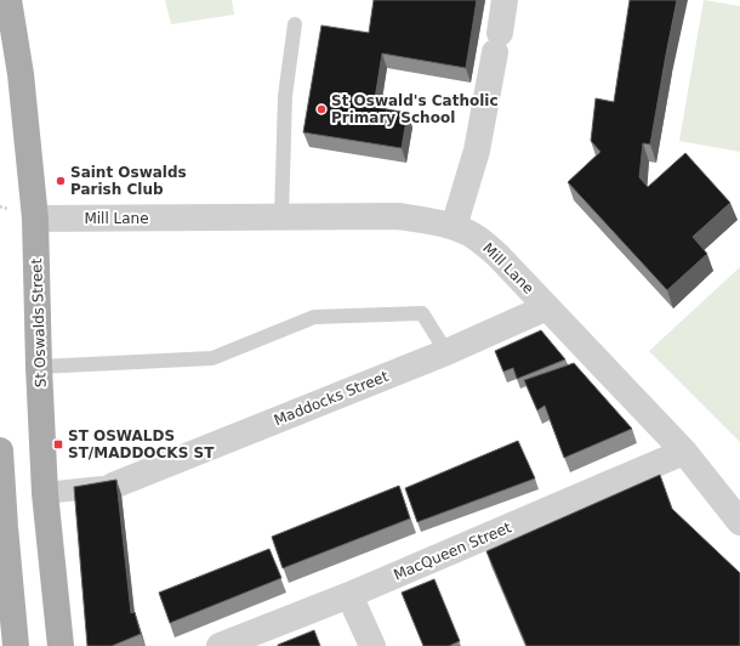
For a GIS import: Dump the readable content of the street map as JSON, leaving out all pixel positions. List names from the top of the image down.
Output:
{
  "streets": {
    "main road": ["St Oswalds Street"],
    "street": ["Mill Lane", "Maddocks Street", "MacQueen Street"]
  },
  "crossings": [
    ["Mill Lane", "St Oswalds Street"],
    ["Mill Lane", "Maddocks Street"],
    ["Mill Lane", "MacQueen Street"]
  ],
  "places": {
    "other": ["St Oswald's Catholic Primary School", "Saint Oswalds Parish Club"],
    "transit": ["ST OSWALDS ST/MADDOCKS ST"]
  }
}
